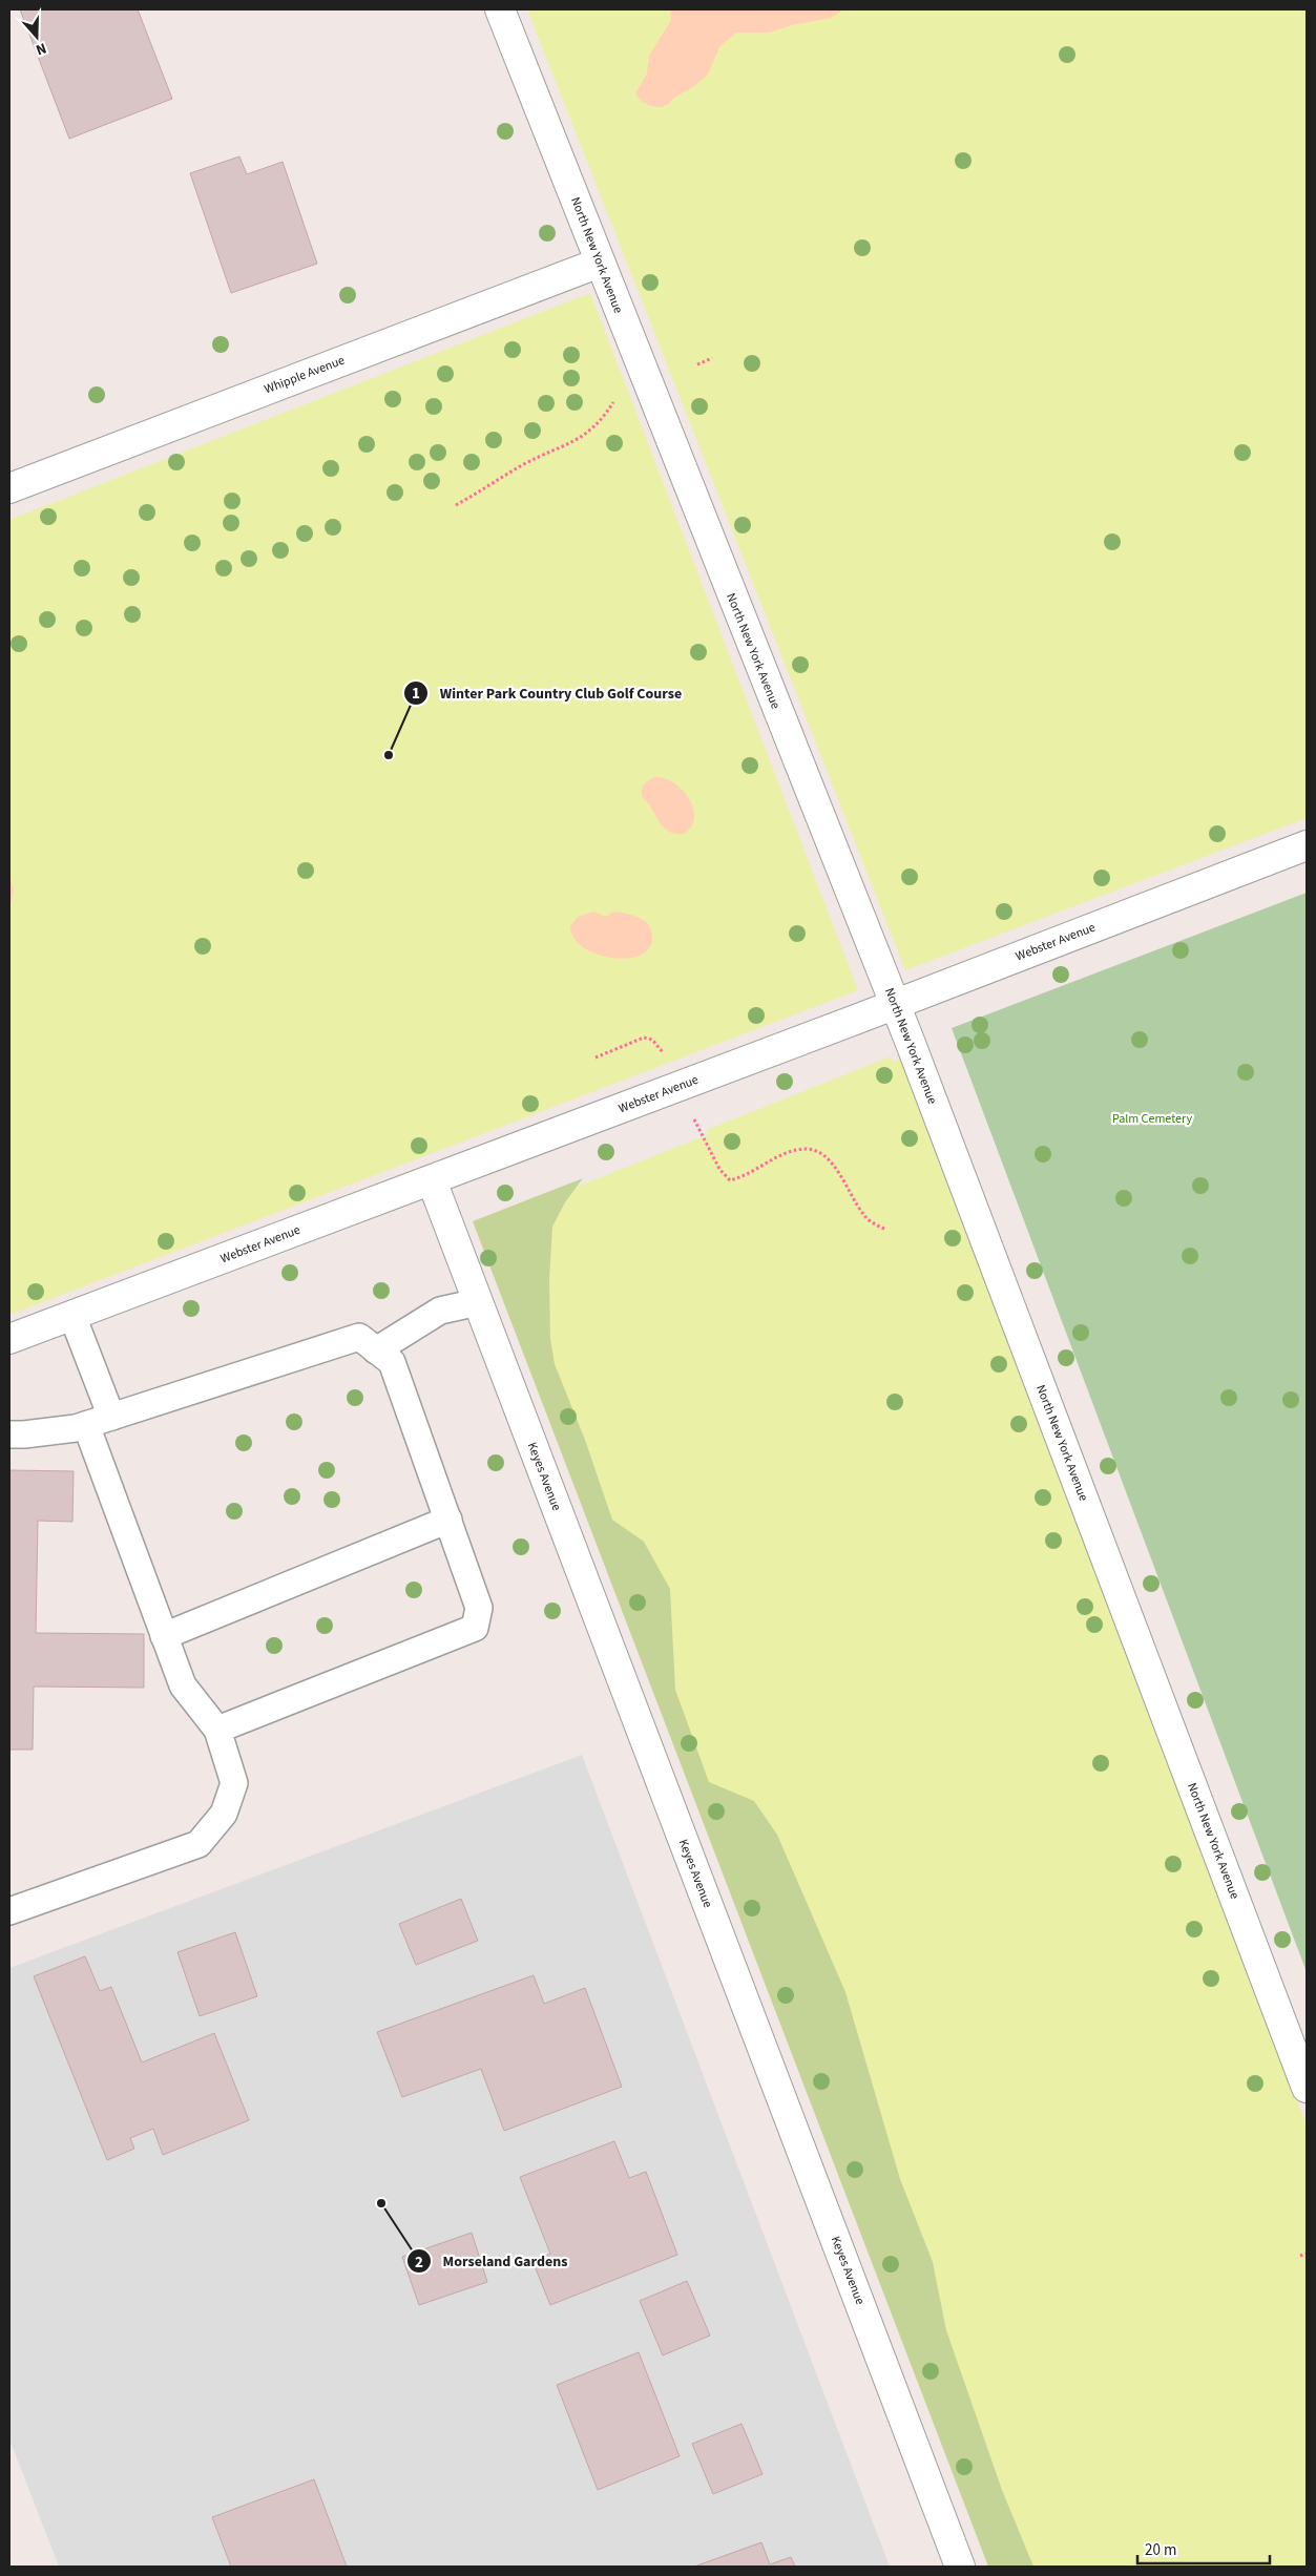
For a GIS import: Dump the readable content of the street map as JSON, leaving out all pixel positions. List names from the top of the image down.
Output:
{
  "streets": {
    "street": [
      "North New York Avenue",
      "Whipple Avenue",
      "Webster Avenue",
      "Keyes Avenue"
    ]
  },
  "crossings": [
    ["North New York Avenue", "Whipple Avenue"],
    ["North New York Avenue", "Webster Avenue"],
    ["Webster Avenue", "Keyes Avenue"]
  ],
  "parks": ["Palm Cemetery"],
  "places": ["Winter Park Country Club Golf Course", "Morseland Gardens"],
  "scale_bar": "20 m",
  "north": "bottom"
}
